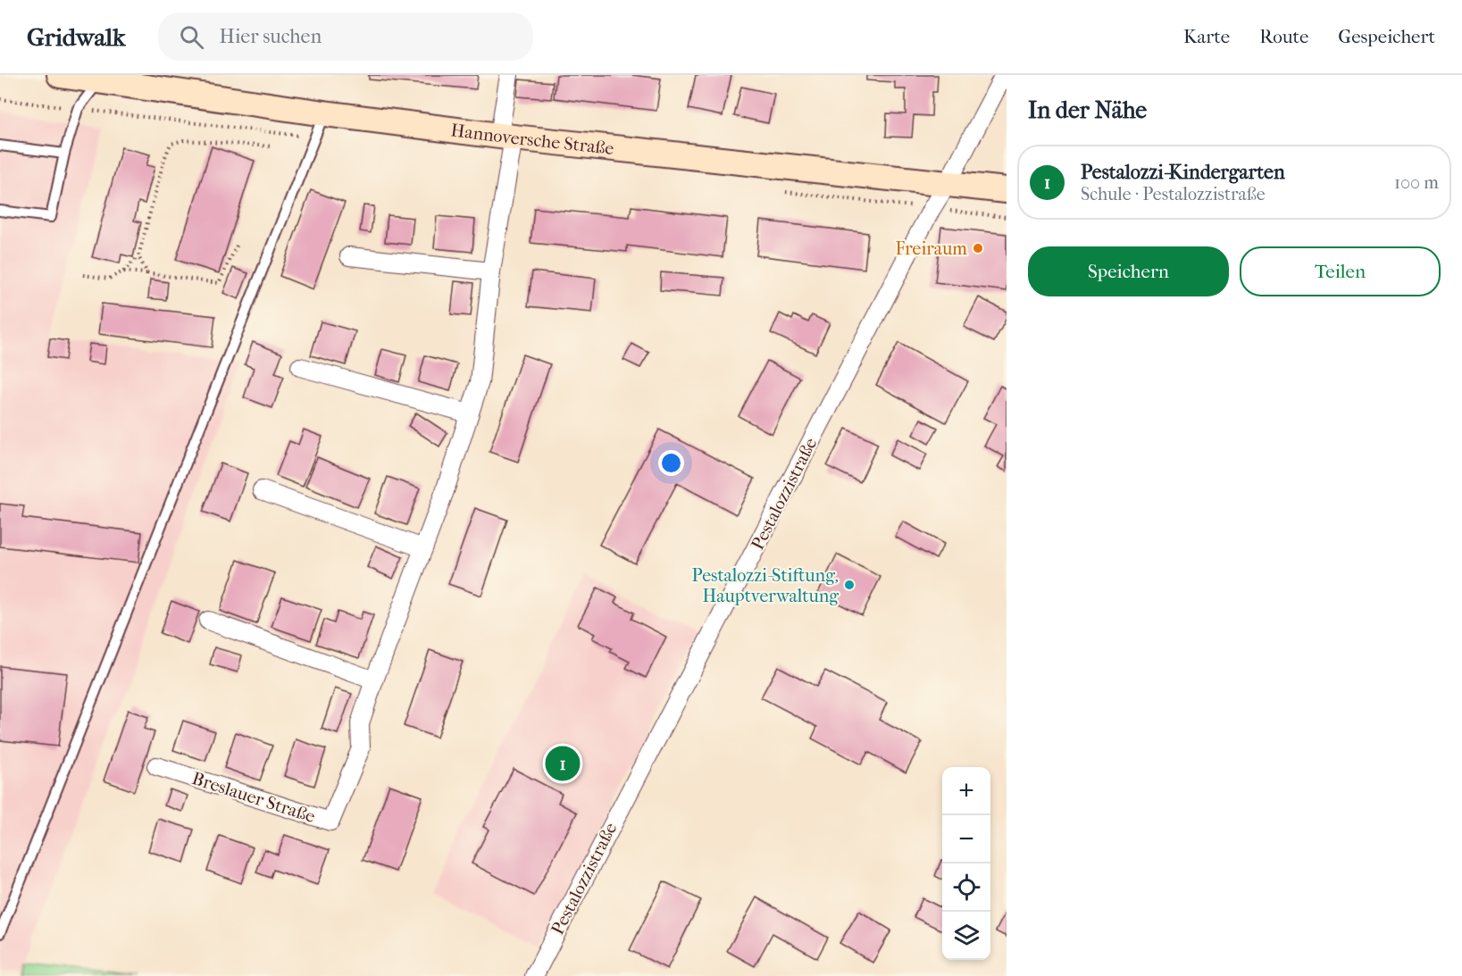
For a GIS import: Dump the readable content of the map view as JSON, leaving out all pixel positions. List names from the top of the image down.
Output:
{
  "streets": {
    "main road": ["Hannoversche Straße"],
    "street": ["Pestalozzistraße", "Breslauer Straße"]
  },
  "crossings": [
    ["Hannoversche Straße", "Pestalozzistraße"],
    ["Hannoversche Straße", "Breslauer Straße"]
  ],
  "places": ["Freiraum", "Pestalozzi-Stiftung, Hauptverwaltung"],
  "page": {
    "header": "Gridwalk",
    "search": "Hier suchen",
    "nav": ["Karte", "Route", "Gespeichert"],
    "heading": "In der Nähe",
    "list": [
      {
        "mark": "1",
        "name": "Pestalozzi-Kindergarten",
        "note": "Schule · Pestalozzistraße",
        "value": "100 m"
      }
    ],
    "buttons": ["Speichern", "Teilen"],
    "pins": "1",
    "map_buttons": ["+", "−"]
  }
}
